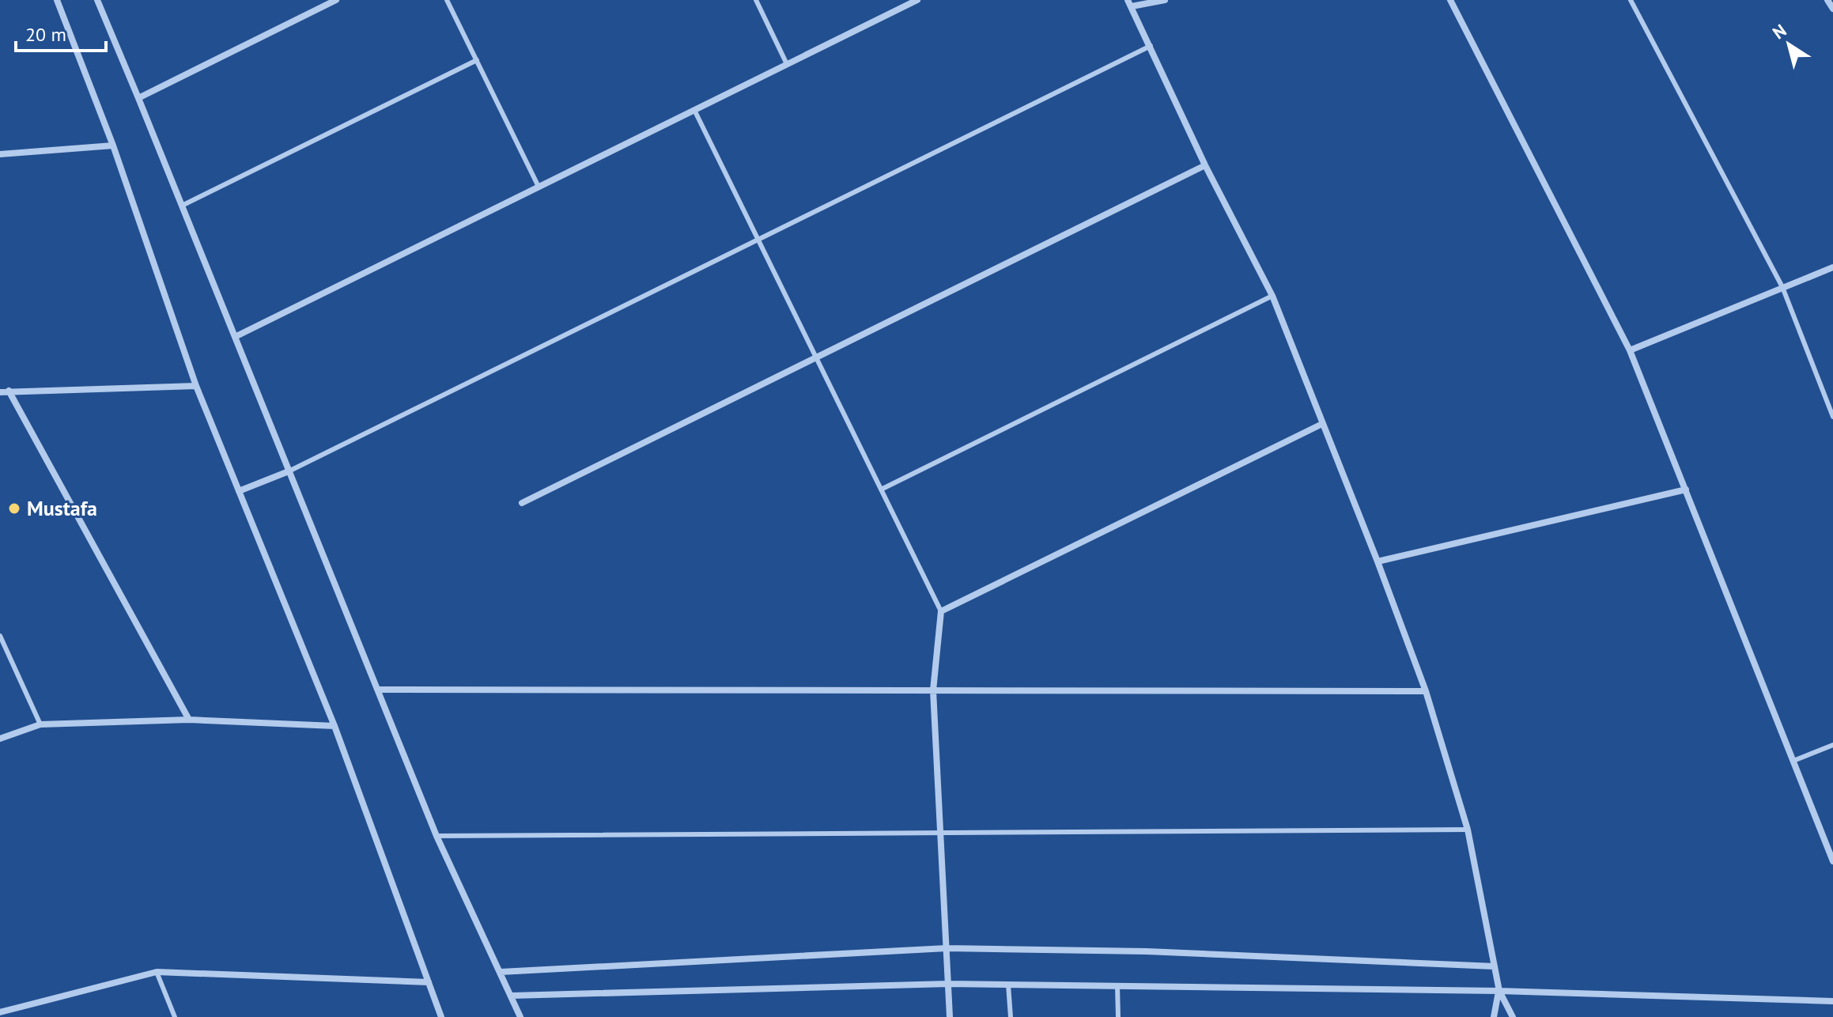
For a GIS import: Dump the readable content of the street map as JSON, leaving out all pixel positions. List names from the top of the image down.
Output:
{
  "places": ["Mustafa"],
  "scale_bar": "20 m",
  "north": "top left"
}
